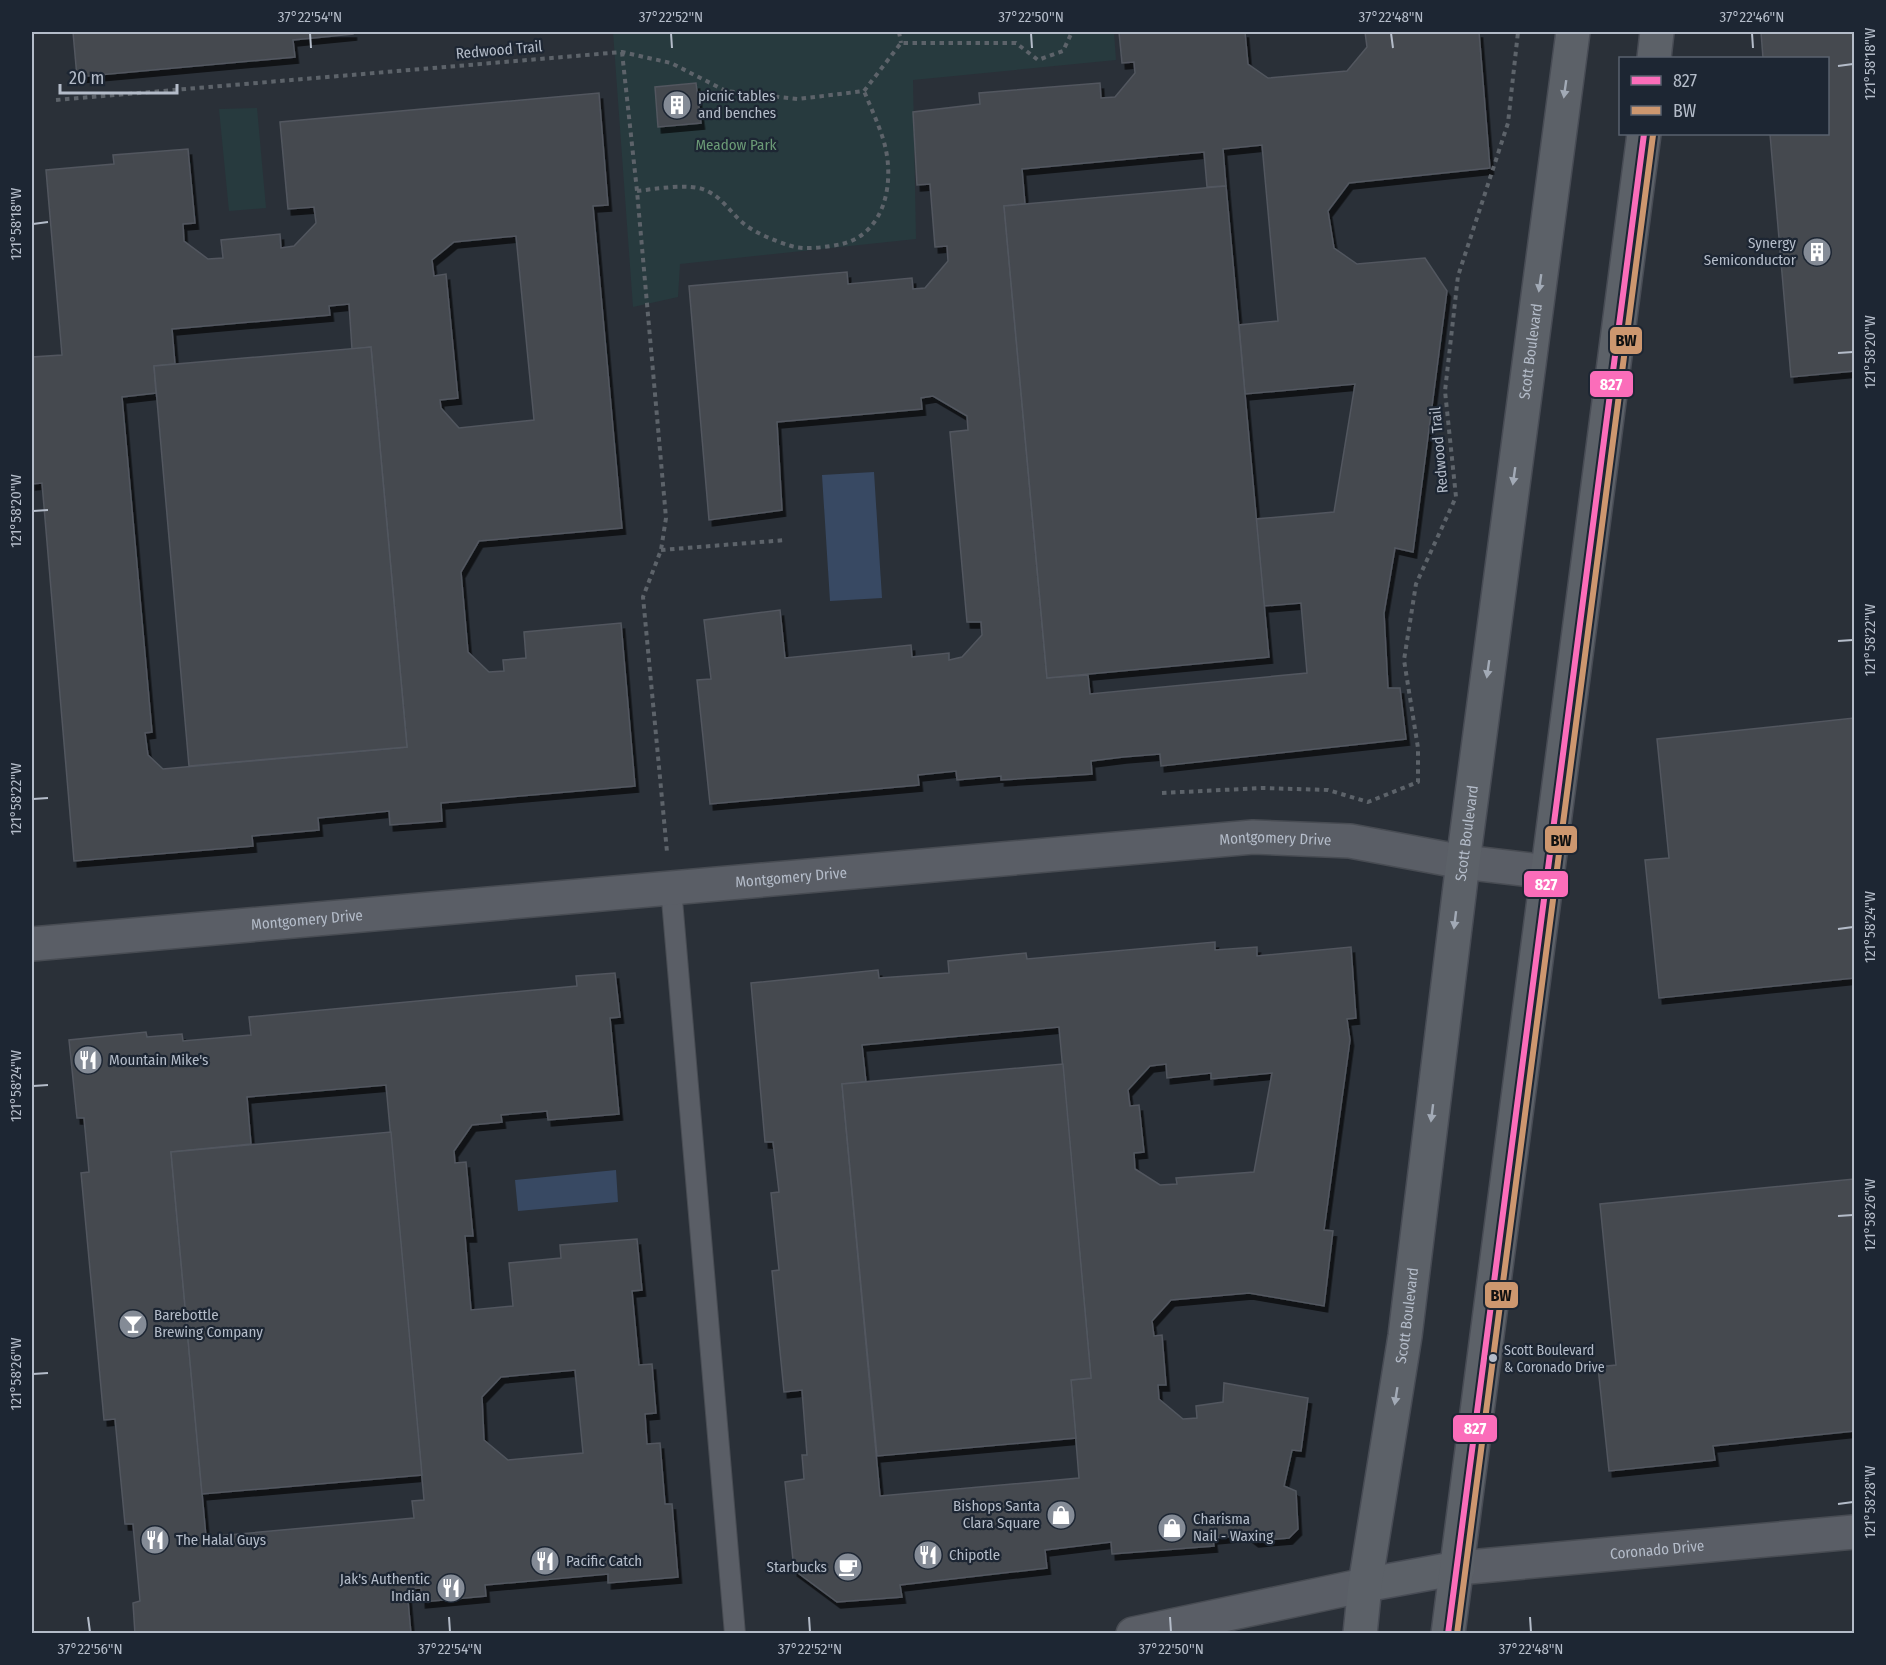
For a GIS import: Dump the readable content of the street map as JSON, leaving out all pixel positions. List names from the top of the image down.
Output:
{
  "streets": {
    "main road": ["Scott Boulevard"],
    "street": ["Montgomery Drive", "Coronado Drive"],
    "path": ["Redwood Trail"]
  },
  "crossings": [
    ["Scott Boulevard", "Montgomery Drive"]
  ],
  "parks": ["Meadow Park"],
  "places": {
    "building": ["picnic tables and benches", "Synergy Semiconductor"],
    "restaurant": [
      "Mountain Mike's",
      "The Halal Guys",
      "Chipotle",
      "Pacific Catch",
      "Jak's Authentic Indian"
    ],
    "bar": ["Barebottle Brewing Company"],
    "other": ["Scott Boulevard & Coronado Drive"],
    "shop": ["Bishops Santa Clara Square", "Charisma Nail - Waxing"],
    "cafe": ["Starbucks"]
  },
  "lines": ["transit line 827", "transit line BW"],
  "legend": ["827", "BW"],
  "scale_bar": "20 m",
  "coordinates": [
    "37°22'54\"N",
    "37°22'52\"N",
    "37°22'50\"N",
    "37°22'48\"N",
    "37°22'46\"N",
    "121°58'18\"W",
    "121°58'20\"W",
    "121°58'22\"W",
    "121°58'24\"W",
    "121°58'26\"W",
    "121°58'28\"W",
    "37°22'56\"N"
  ]
}
